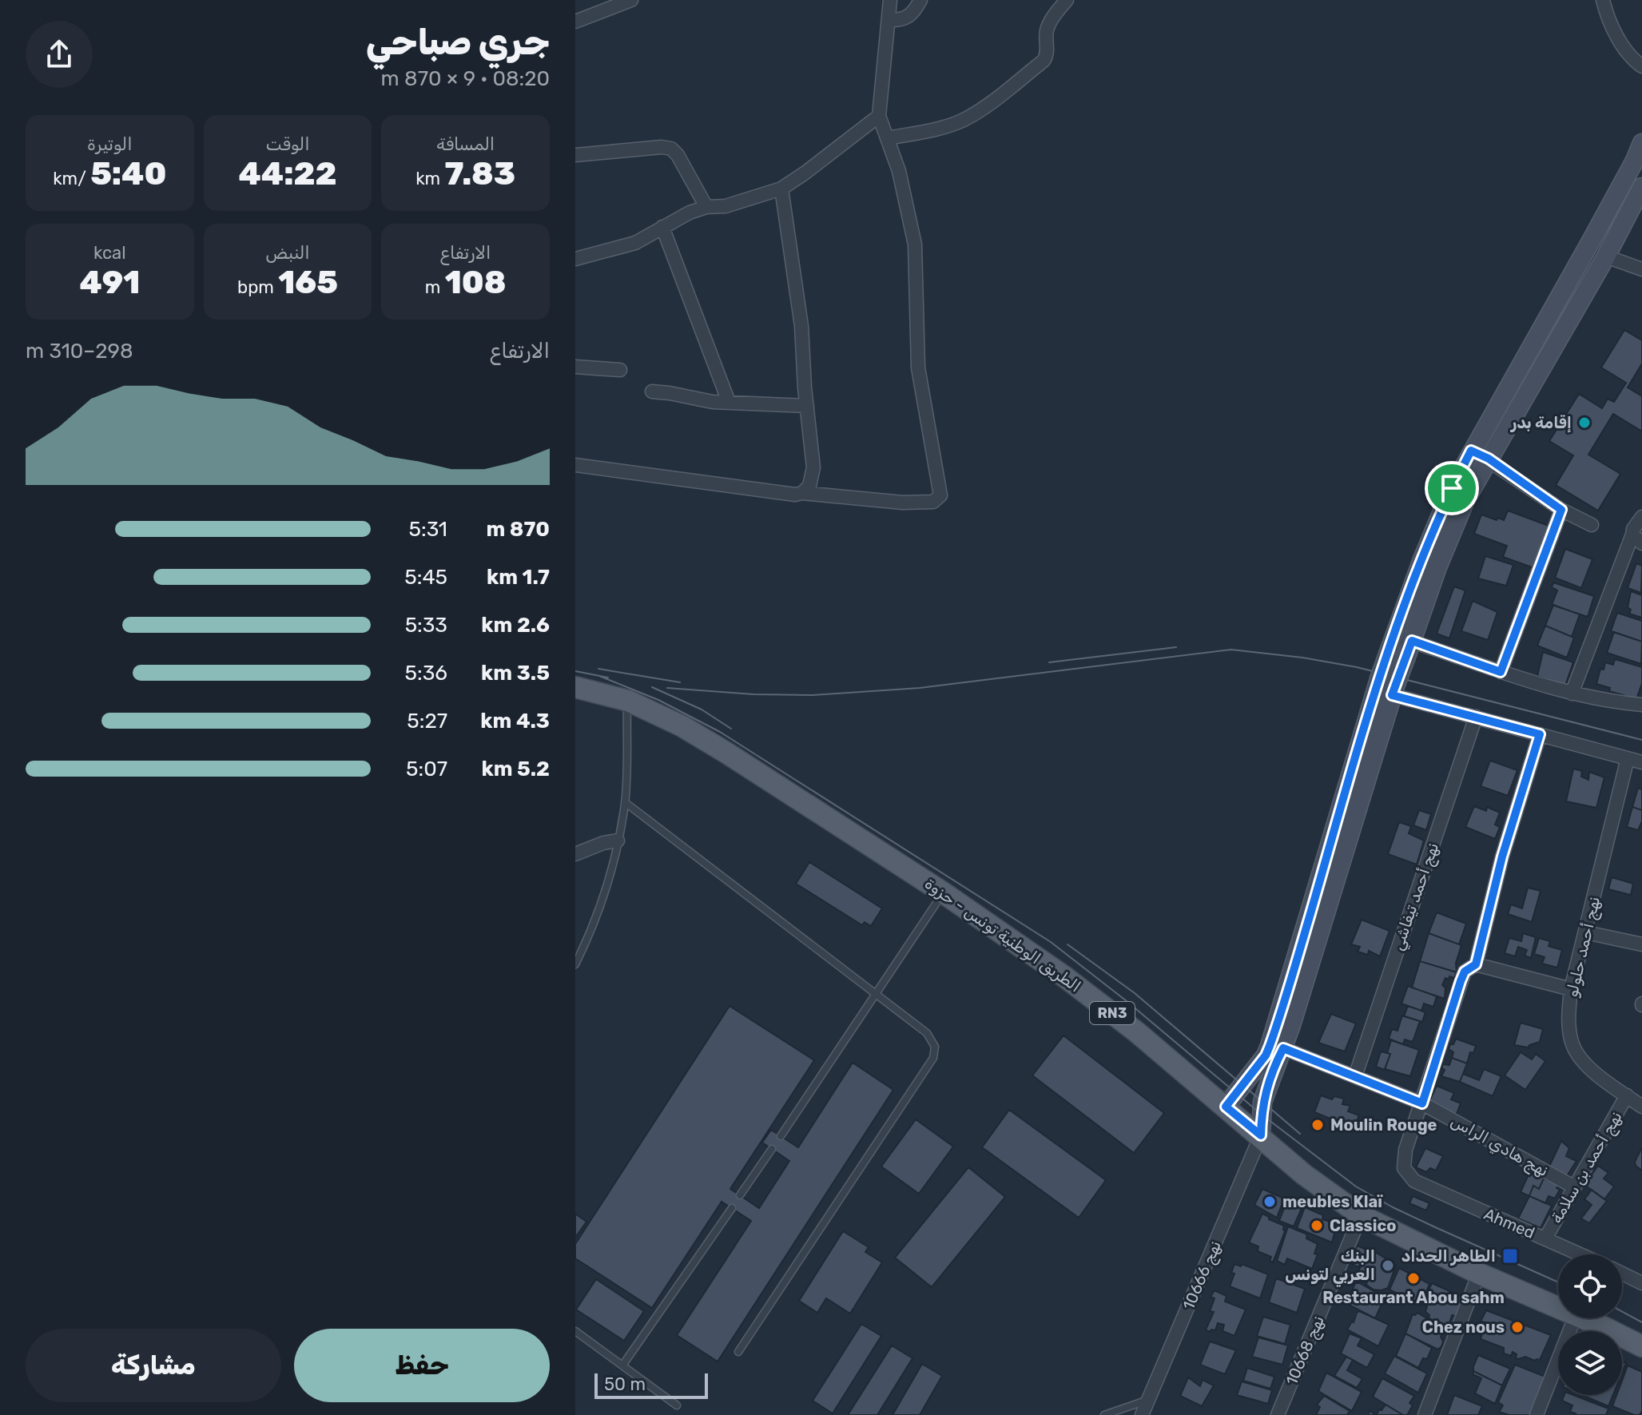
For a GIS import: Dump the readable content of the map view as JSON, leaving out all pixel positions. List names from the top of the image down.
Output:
{
  "streets": {
    "main road": ["الطريق الوطنية تونس - حزوة", "RN3"],
    "street": [
      "نهج أحمد تيفاشي",
      "نهج أحمد حلولو",
      "نهج هادي الراس",
      "نهج أحمد بن سلامة",
      "Ahmed",
      "نهج 10666",
      "نهج 10668"
    ]
  },
  "crossings": [
    ["نهج أحمد تيفاشي", "نهج هادي الراس"],
    ["الطريق الوطنية تونس - حزوة", "نهج 10666"],
    ["الطريق الوطنية تونس - حزوة", "نهج 10668"],
    ["نهج أحمد حلولو", "نهج أحمد بن سلامة"],
    ["نهج هادي الراس", "نهج أحمد بن سلامة"],
    ["نهج هادي الراس", "Ahmed"],
    ["نهج أحمد بن سلامة", "Ahmed"]
  ],
  "places": {
    "other": [
      "إقامة بدر",
      "Moulin Rouge",
      "meubles Klaï",
      "Classico",
      "البنك العربي لتونس",
      "Restaurant Abou sahm",
      "Chez nous"
    ],
    "transit": ["الطاهر الحداد"]
  },
  "scale_bar": "50 m",
  "page": {
    "heading": ["جري صباحي", "08:20 · 9 × 870 m"],
    "stats": [
      ["المسافة", "7.83 km"],
      ["الوقت", "44:22"],
      ["الوتيرة", "5:40 /km"],
      ["الارتفاع", "108 m"],
      ["النبض", "165 bpm"],
      ["kcal", "491"]
    ],
    "chart": ["الارتفاع", "298–310 m"],
    "list": [
      {
        "name": "870 m",
        "note": "5:31"
      },
      {
        "name": "1.7 km",
        "note": "5:45"
      },
      {
        "name": "2.6 km",
        "note": "5:33"
      },
      {
        "name": "3.5 km",
        "note": "5:36"
      },
      {
        "name": "4.3 km",
        "note": "5:27"
      },
      {
        "name": "5.2 km",
        "note": "5:07"
      }
    ],
    "buttons": ["حفظ", "مشاركة"],
    "scale": "50 m"
  }
}
